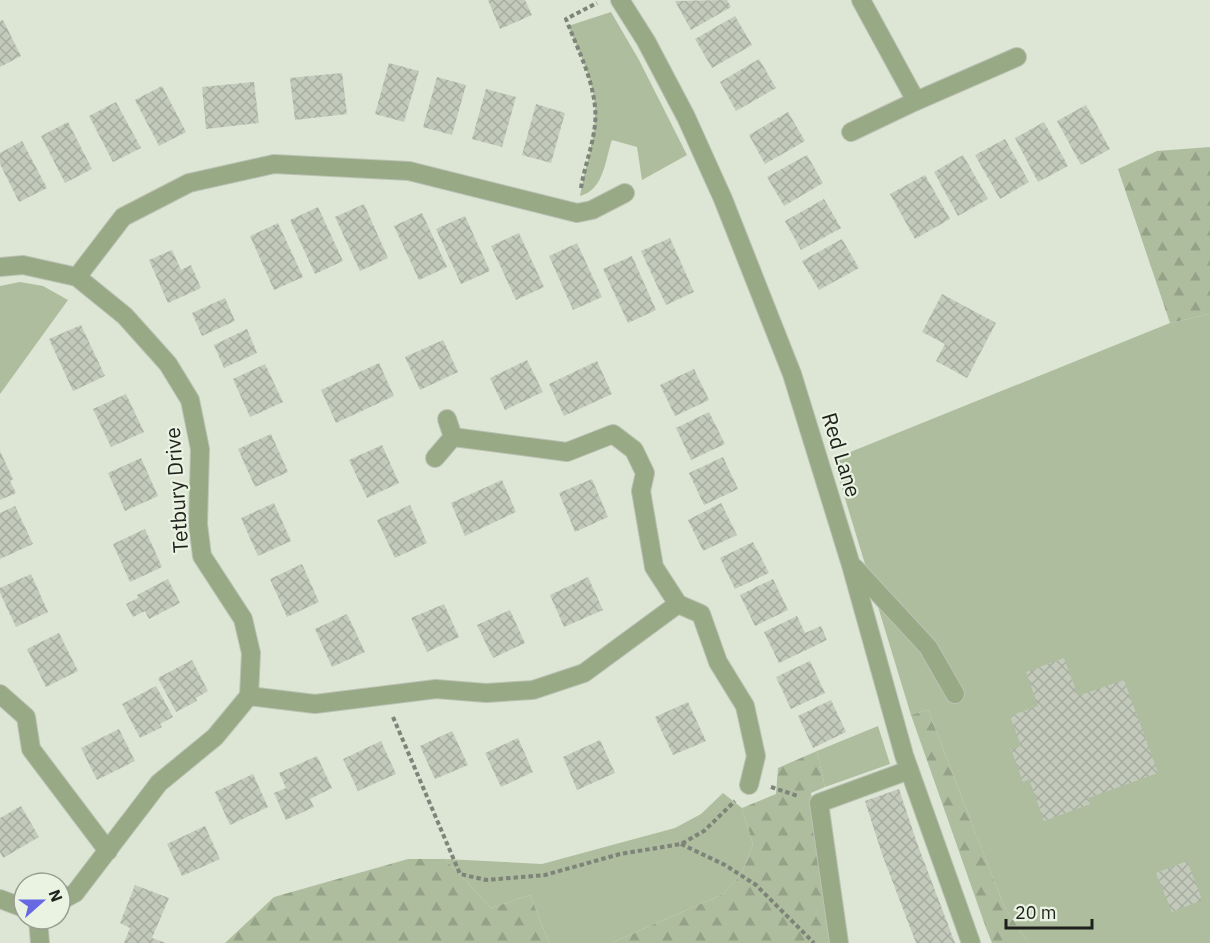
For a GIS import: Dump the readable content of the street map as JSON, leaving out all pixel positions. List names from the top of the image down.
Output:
{
  "streets": {
    "street": ["Red Lane", "Tetbury Drive"]
  },
  "scale_bar": "20 m",
  "north": "right"
}
